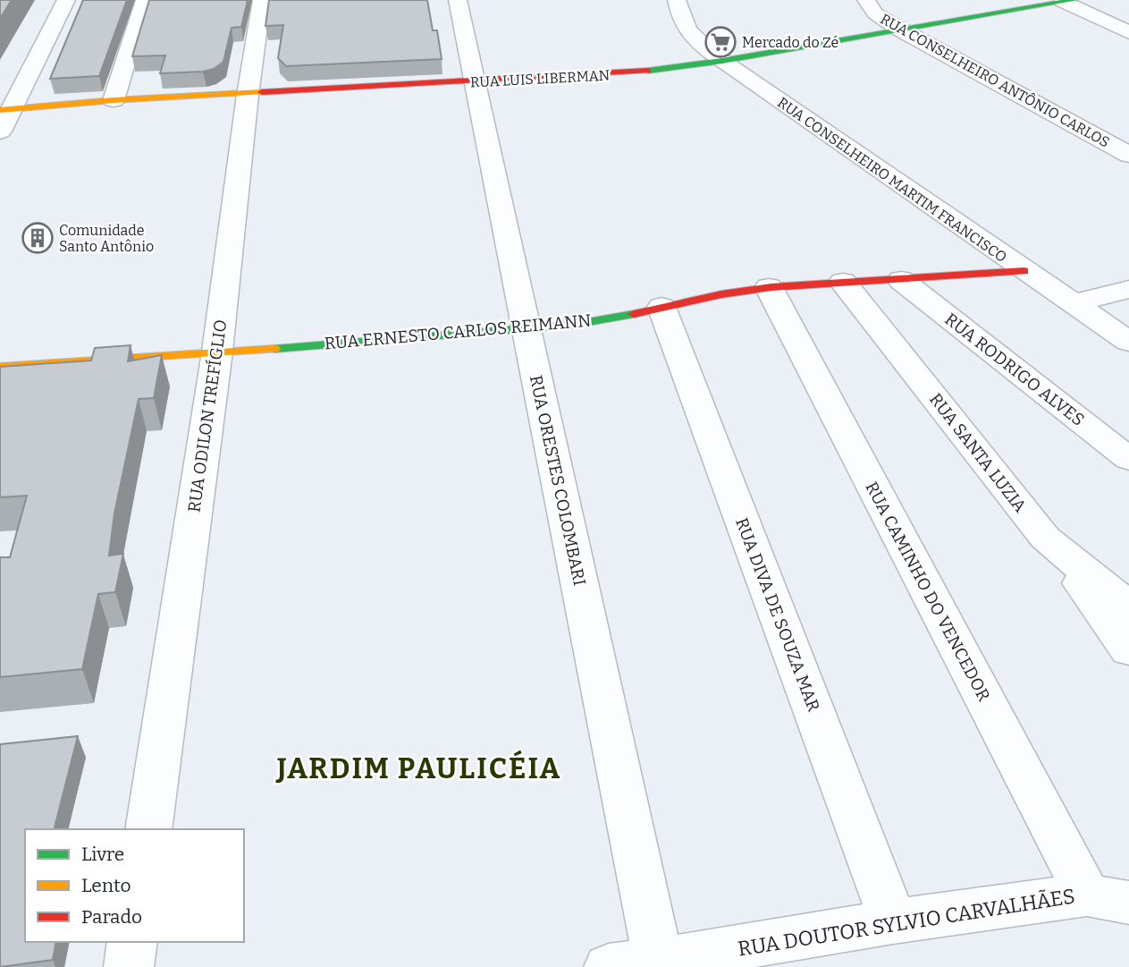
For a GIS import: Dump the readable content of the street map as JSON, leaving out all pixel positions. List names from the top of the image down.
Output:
{
  "streets": {
    "street": [
      "RUA LUIS LIBERMAN",
      "RUA CONSELHEIRO ANTÔNIO CARLOS",
      "RUA CONSELHEIRO MARTIM FRANCISCO",
      "RUA ERNESTO CARLOS REIMANN",
      "RUA RODRIGO ALVES",
      "RUA ODILON TREFÍGLIO",
      "RUA SANTA LUZIA",
      "RUA ORESTES COLOMBARI",
      "RUA CAMINHO DO VENCEDOR",
      "RUA DIVA DE SOUZA MAR",
      "RUA DOUTOR SYLVIO CARVALHÃES"
    ]
  },
  "crossings": [
    ["RUA LUIS LIBERMAN", "RUA CONSELHEIRO ANTÔNIO CARLOS"],
    ["RUA LUIS LIBERMAN", "RUA CONSELHEIRO MARTIM FRANCISCO"],
    ["RUA LUIS LIBERMAN", "RUA ODILON TREFÍGLIO"],
    ["RUA LUIS LIBERMAN", "RUA ORESTES COLOMBARI"],
    ["RUA CONSELHEIRO MARTIM FRANCISCO", "RUA ERNESTO CARLOS REIMANN"],
    ["RUA ERNESTO CARLOS REIMANN", "RUA RODRIGO ALVES"],
    ["RUA ERNESTO CARLOS REIMANN", "RUA ODILON TREFÍGLIO"],
    ["RUA ERNESTO CARLOS REIMANN", "RUA SANTA LUZIA"],
    ["RUA ERNESTO CARLOS REIMANN", "RUA ORESTES COLOMBARI"],
    ["RUA ERNESTO CARLOS REIMANN", "RUA CAMINHO DO VENCEDOR"],
    ["RUA ERNESTO CARLOS REIMANN", "RUA DIVA DE SOUZA MAR"],
    ["RUA ORESTES COLOMBARI", "RUA DOUTOR SYLVIO CARVALHÃES"],
    ["RUA CAMINHO DO VENCEDOR", "RUA DOUTOR SYLVIO CARVALHÃES"],
    ["RUA DIVA DE SOUZA MAR", "RUA DOUTOR SYLVIO CARVALHÃES"]
  ],
  "districts": ["JARDIM PAULICÉIA"],
  "places": {
    "supermarket": ["Mercado do Zé"],
    "building": ["Comunidade Santo Antônio"]
  },
  "legend": ["Livre", "Lento", "Parado"]
}
